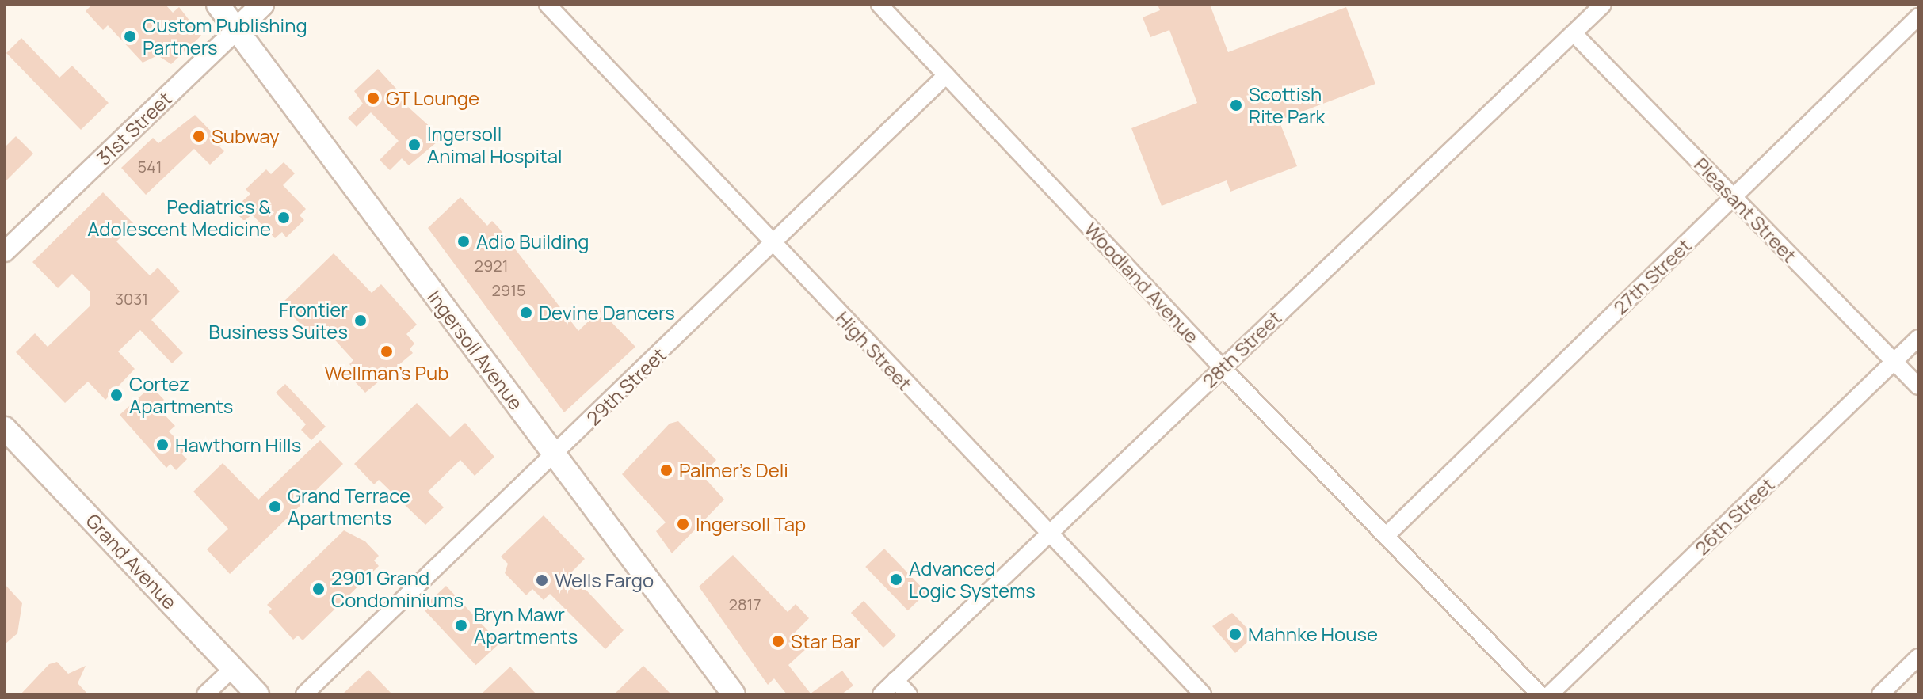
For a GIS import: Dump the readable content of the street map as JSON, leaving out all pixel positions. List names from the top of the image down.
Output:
{
  "streets": {
    "main road": ["31st Street", "Ingersoll Avenue", "Grand Avenue"],
    "street": [
      "Pleasant Street",
      "27th Street",
      "Woodland Avenue",
      "28th Street",
      "High Street",
      "29th Street",
      "26th Street"
    ]
  },
  "crossings": [
    ["31st Street", "Ingersoll Avenue"],
    ["Pleasant Street", "27th Street"],
    ["Pleasant Street", "28th Street"],
    ["Pleasant Street", "26th Street"],
    ["27th Street", "Woodland Avenue"],
    ["Woodland Avenue", "28th Street"],
    ["Woodland Avenue", "29th Street"],
    ["28th Street", "High Street"],
    ["Ingersoll Avenue", "29th Street"],
    ["High Street", "29th Street"]
  ],
  "places": [
    "Custom Publishing Partners",
    "GT Lounge",
    "Scottish Rite Park",
    "Subway",
    "Ingersoll Animal Hospital",
    "Pediatrics & Adolescent Medicine",
    "Adio Building",
    "Devine Dancers",
    "Frontier Business Suites",
    "Wellman's Pub",
    "Cortez Apartments",
    "Hawthorn Hills",
    "Palmer's Deli",
    "Grand Terrace Apartments",
    "Ingersoll Tap",
    "Advanced Logic Systems",
    "Wells Fargo",
    "2901 Grand Condominiums",
    "Bryn Mawr Apartments",
    "Mahnke House",
    "Star Bar"
  ],
  "house_numbers": [
    "541",
    "2921",
    "2915",
    "3031",
    "2817"
  ]
}
